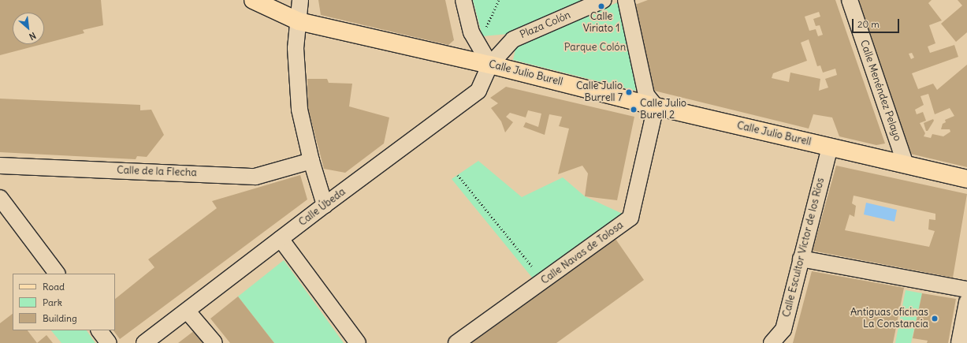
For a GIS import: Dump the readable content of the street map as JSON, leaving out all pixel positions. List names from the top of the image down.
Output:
{
  "streets": {
    "main road": ["Calle Julio Burell"],
    "street": [
      "Plaza Colón",
      "Calle Menéndez Pelayo",
      "Calle de la Flecha",
      "Calle Úbeda",
      "Calle Escultor Víctor de los Ríos",
      "Calle Navas de Tolosa"
    ]
  },
  "crossings": [
    ["Plaza Colón", "Calle Julio Burell"],
    ["Plaza Colón", "Calle Úbeda"],
    ["Calle Julio Burell", "Calle Menéndez Pelayo"],
    ["Calle Julio Burell", "Calle Úbeda"],
    ["Calle Julio Burell", "Calle Escultor Víctor de los Ríos"],
    ["Calle Julio Burell", "Calle Navas de Tolosa"]
  ],
  "parks": ["Parque Colón"],
  "places": [
    "Calle Viriato 1",
    "Calle Julio Burrell 7",
    "Calle Julio Burell 2",
    "Antiguas oficinas La Constancia"
  ],
  "legend": ["Road", "Park", "Building"],
  "scale_bar": "20 m",
  "north": "bottom right"
}
